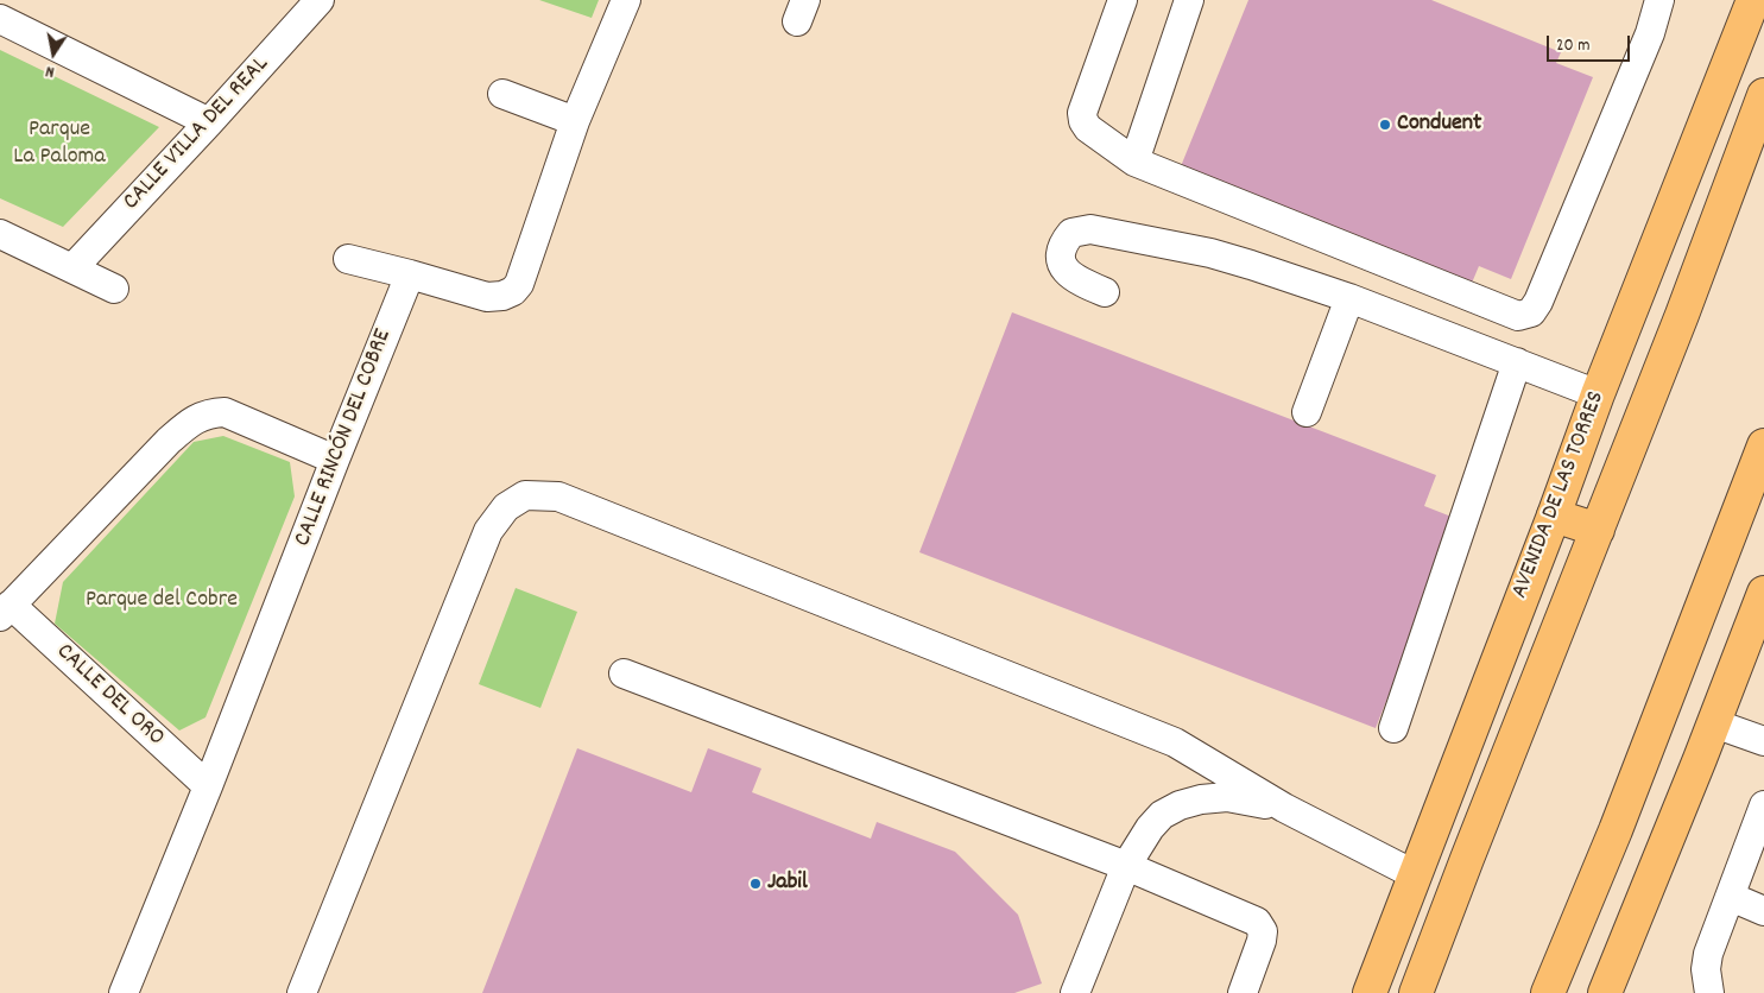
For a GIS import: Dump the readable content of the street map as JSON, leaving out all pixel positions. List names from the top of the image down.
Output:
{
  "streets": {
    "main road": ["AVENIDA DE LAS TORRES"],
    "street": ["CALLE VILLA DEL REAL", "CALLE RINCÓN DEL COBRE", "CALLE DEL ORO"]
  },
  "crossings": [
    ["CALLE RINCÓN DEL COBRE", "CALLE DEL ORO"]
  ],
  "parks": ["Parque La Paloma", "Parque del Cobre"],
  "places": ["Conduent", "Jabil"],
  "scale_bar": "20 m",
  "north": "bottom"
}
